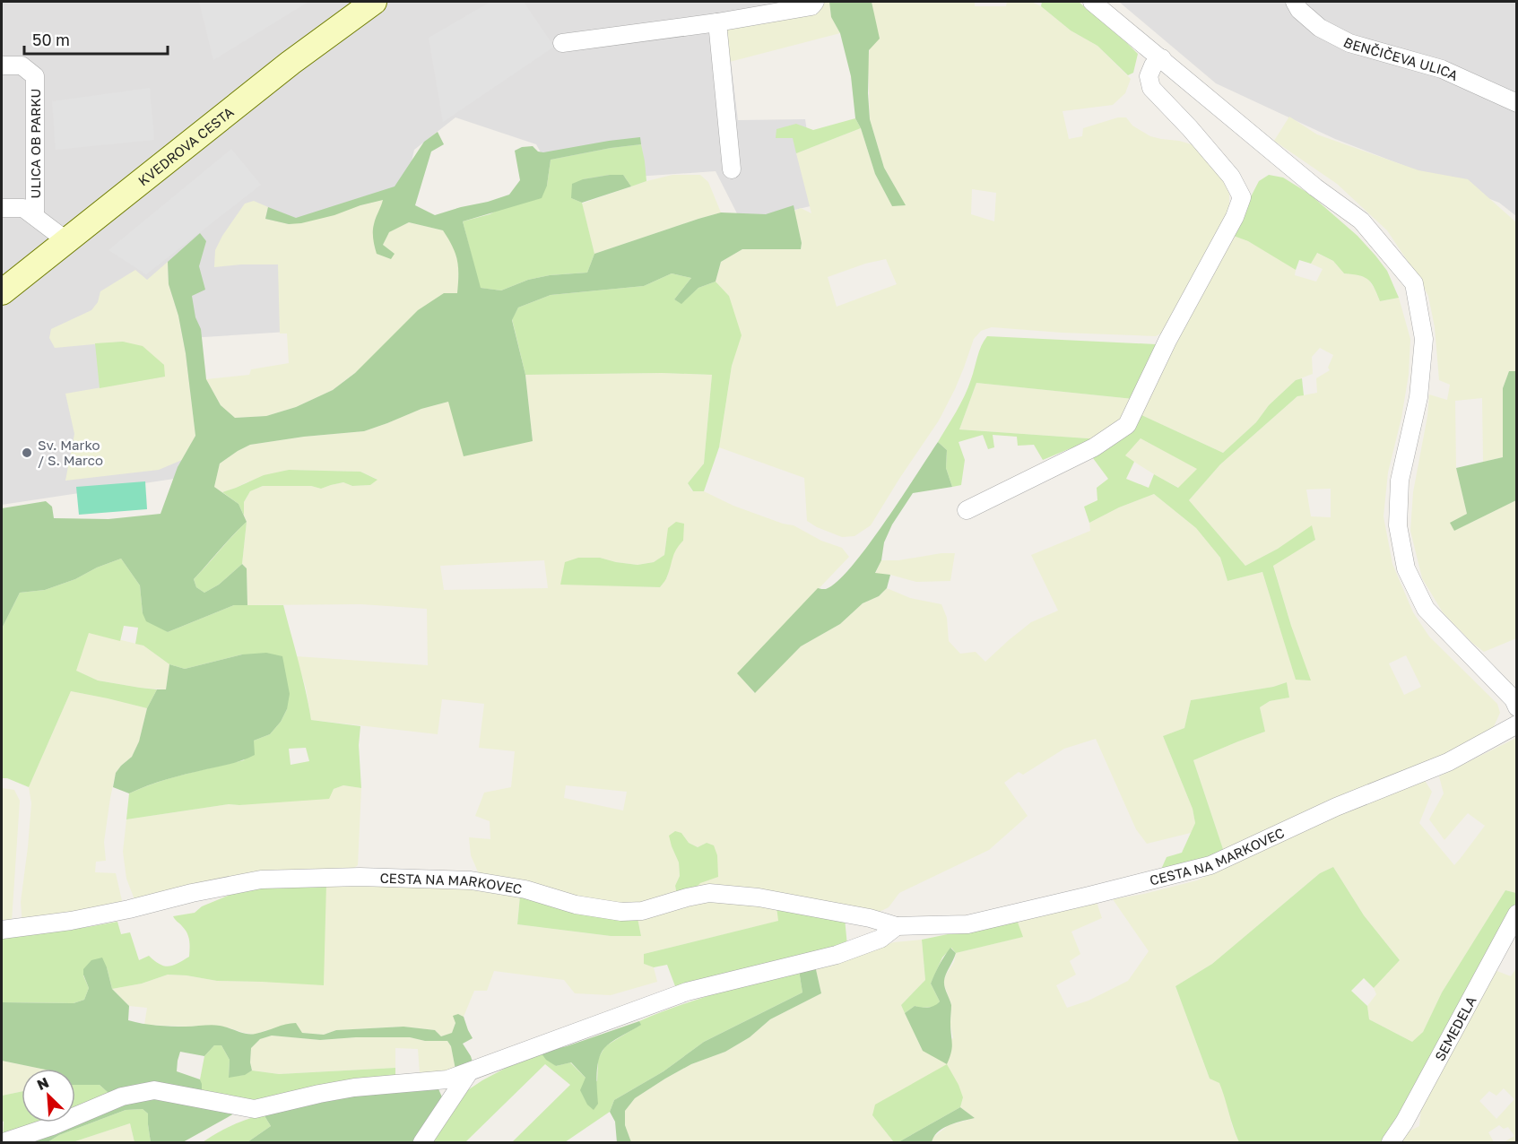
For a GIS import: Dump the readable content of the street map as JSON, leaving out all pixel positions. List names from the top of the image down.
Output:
{
  "streets": {
    "street": [
      "BENČIČEVA ULICA",
      "ULICA OB PARKU",
      "KVEDROVA CESTA",
      "CESTA NA MARKOVEC",
      "SEMEDELA"
    ]
  },
  "places": ["Sv. Marko / S. Marco"],
  "scale_bar": "50 m",
  "north": "top left"
}
